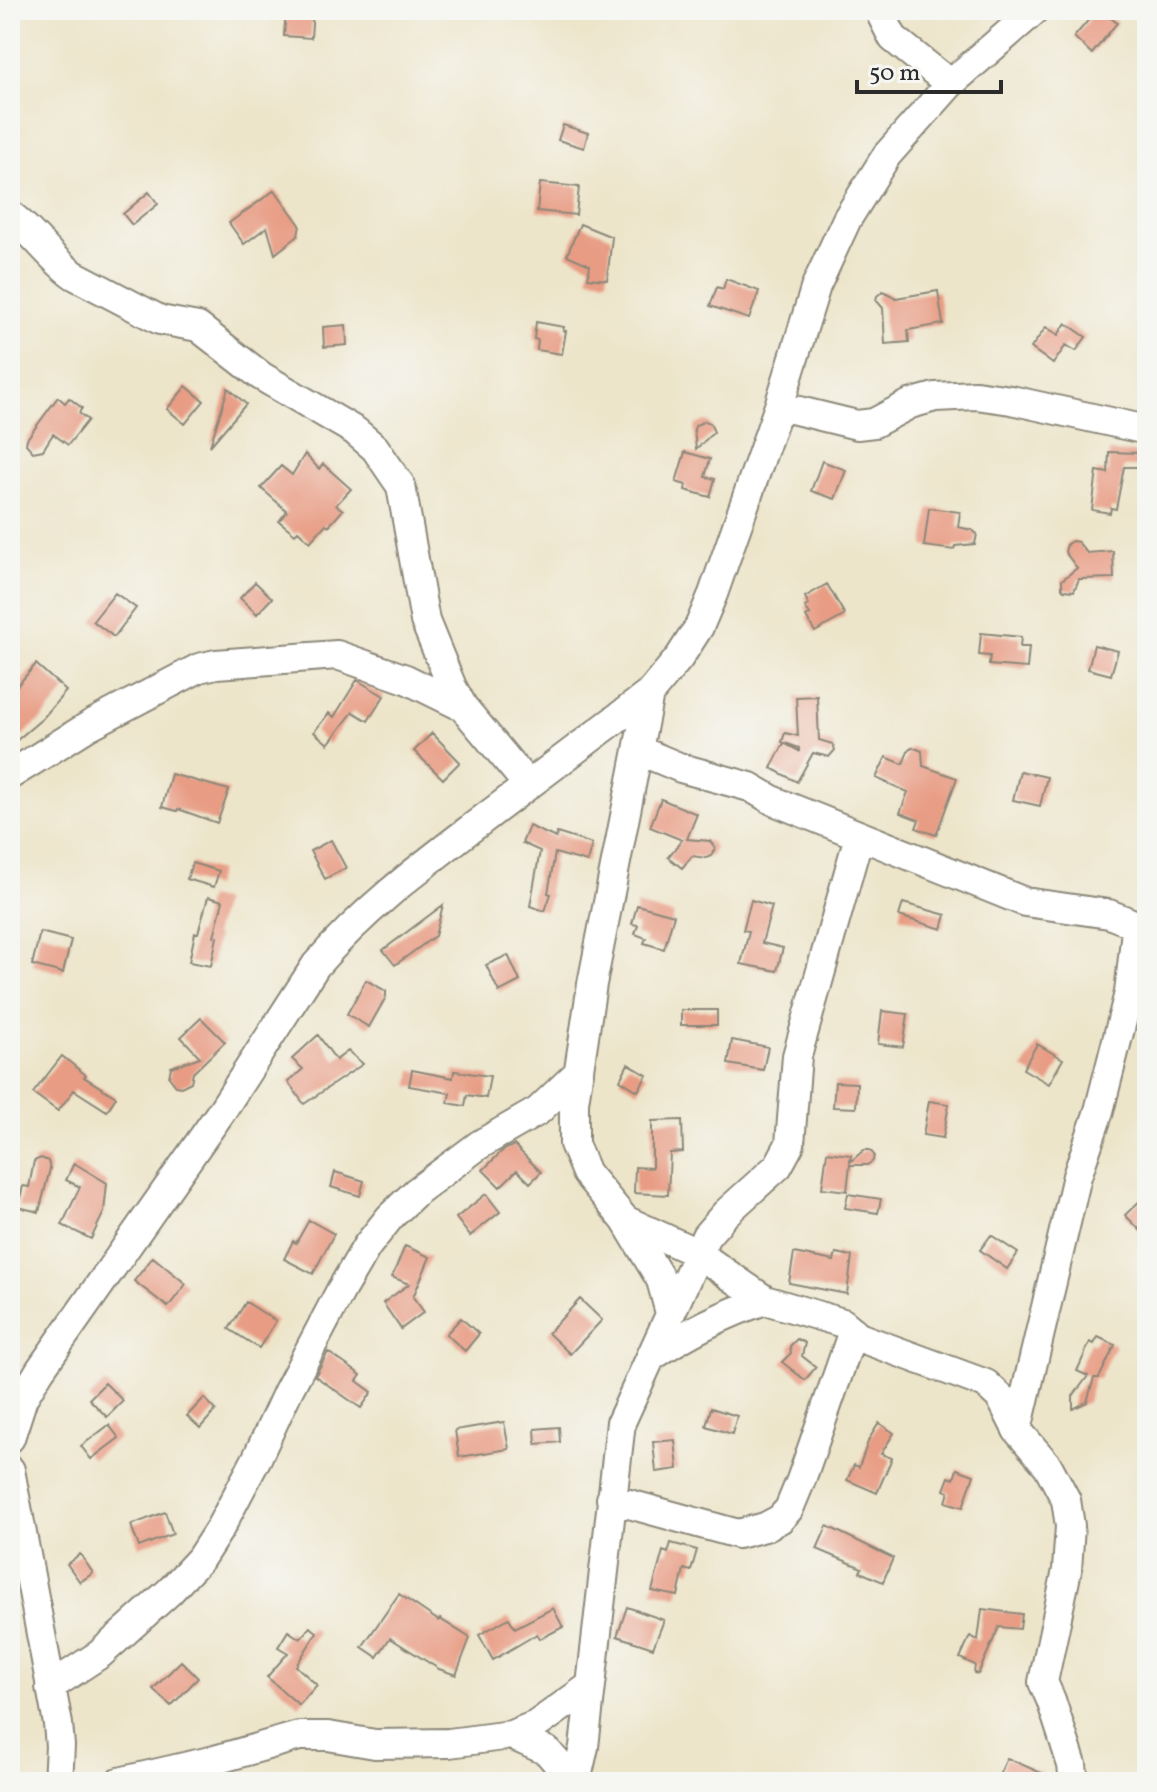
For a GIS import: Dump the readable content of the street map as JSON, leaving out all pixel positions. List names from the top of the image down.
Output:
{
  "scale_bar": "50 m"
}
